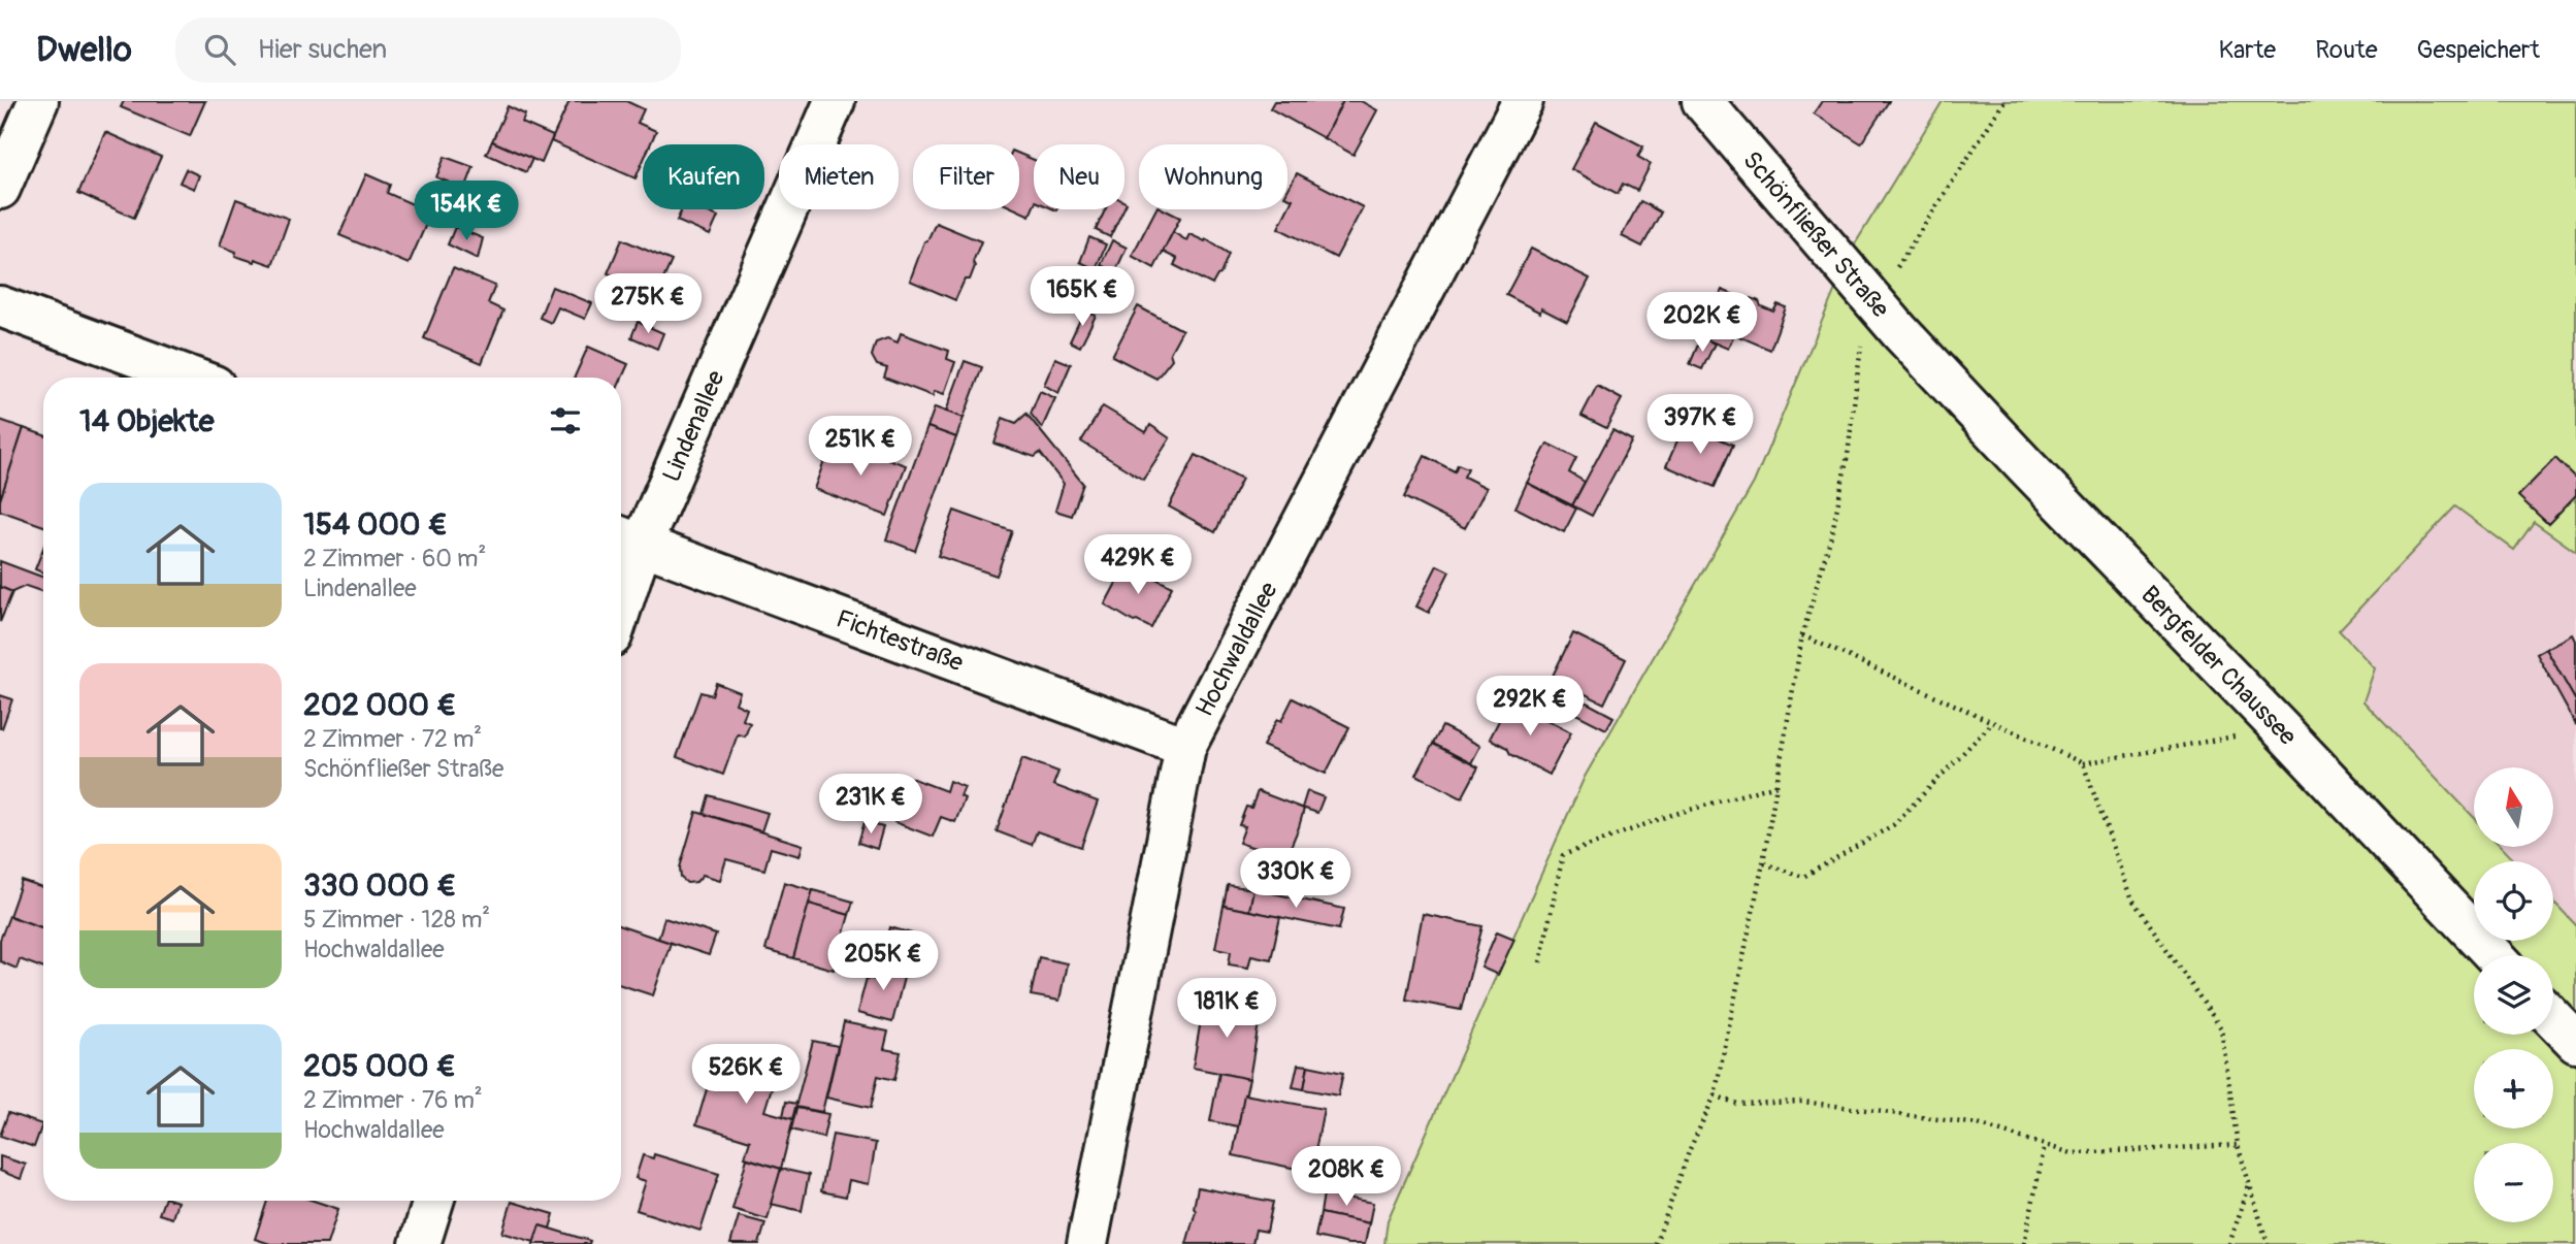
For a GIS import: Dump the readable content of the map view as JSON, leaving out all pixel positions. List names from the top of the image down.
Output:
{
  "streets": {
    "street": [
      "Schönfließer Straße",
      "Lindenallee",
      "Fichtestraße",
      "Hochwaldallee",
      "Bergfelder Chaussee"
    ]
  },
  "crossings": [
    ["Schönfließer Straße", "Bergfelder Chaussee"],
    ["Lindenallee", "Fichtestraße"],
    ["Fichtestraße", "Hochwaldallee"]
  ],
  "north": "top",
  "page": {
    "header": "Dwello",
    "search": "Hier suchen",
    "nav": ["Karte", "Route", "Gespeichert"],
    "chip": [
      "Kaufen",
      "Mieten",
      "Filter",
      "Neu",
      "Wohnung"
    ],
    "price": [
      "154K €",
      "165K €",
      "275K €",
      "202K €",
      "397K €",
      "251K €",
      "429K €",
      "292K €",
      "231K €",
      "330K €",
      "205K €",
      "181K €",
      "526K €",
      "208K €"
    ],
    "heading": "14 Objekte",
    "list": [
      {
        "name": "154 000 €",
        "note": "2 Zimmer · 60 m² · Lindenallee"
      },
      {
        "name": "202 000 €",
        "note": "2 Zimmer · 72 m² · Schönfließer Straße"
      },
      {
        "name": "330 000 €",
        "note": "5 Zimmer · 128 m² · Hochwaldallee"
      },
      {
        "name": "205 000 €",
        "note": "2 Zimmer · 76 m² · Hochwaldallee"
      }
    ],
    "map_buttons": ["+", "−"]
  }
}
